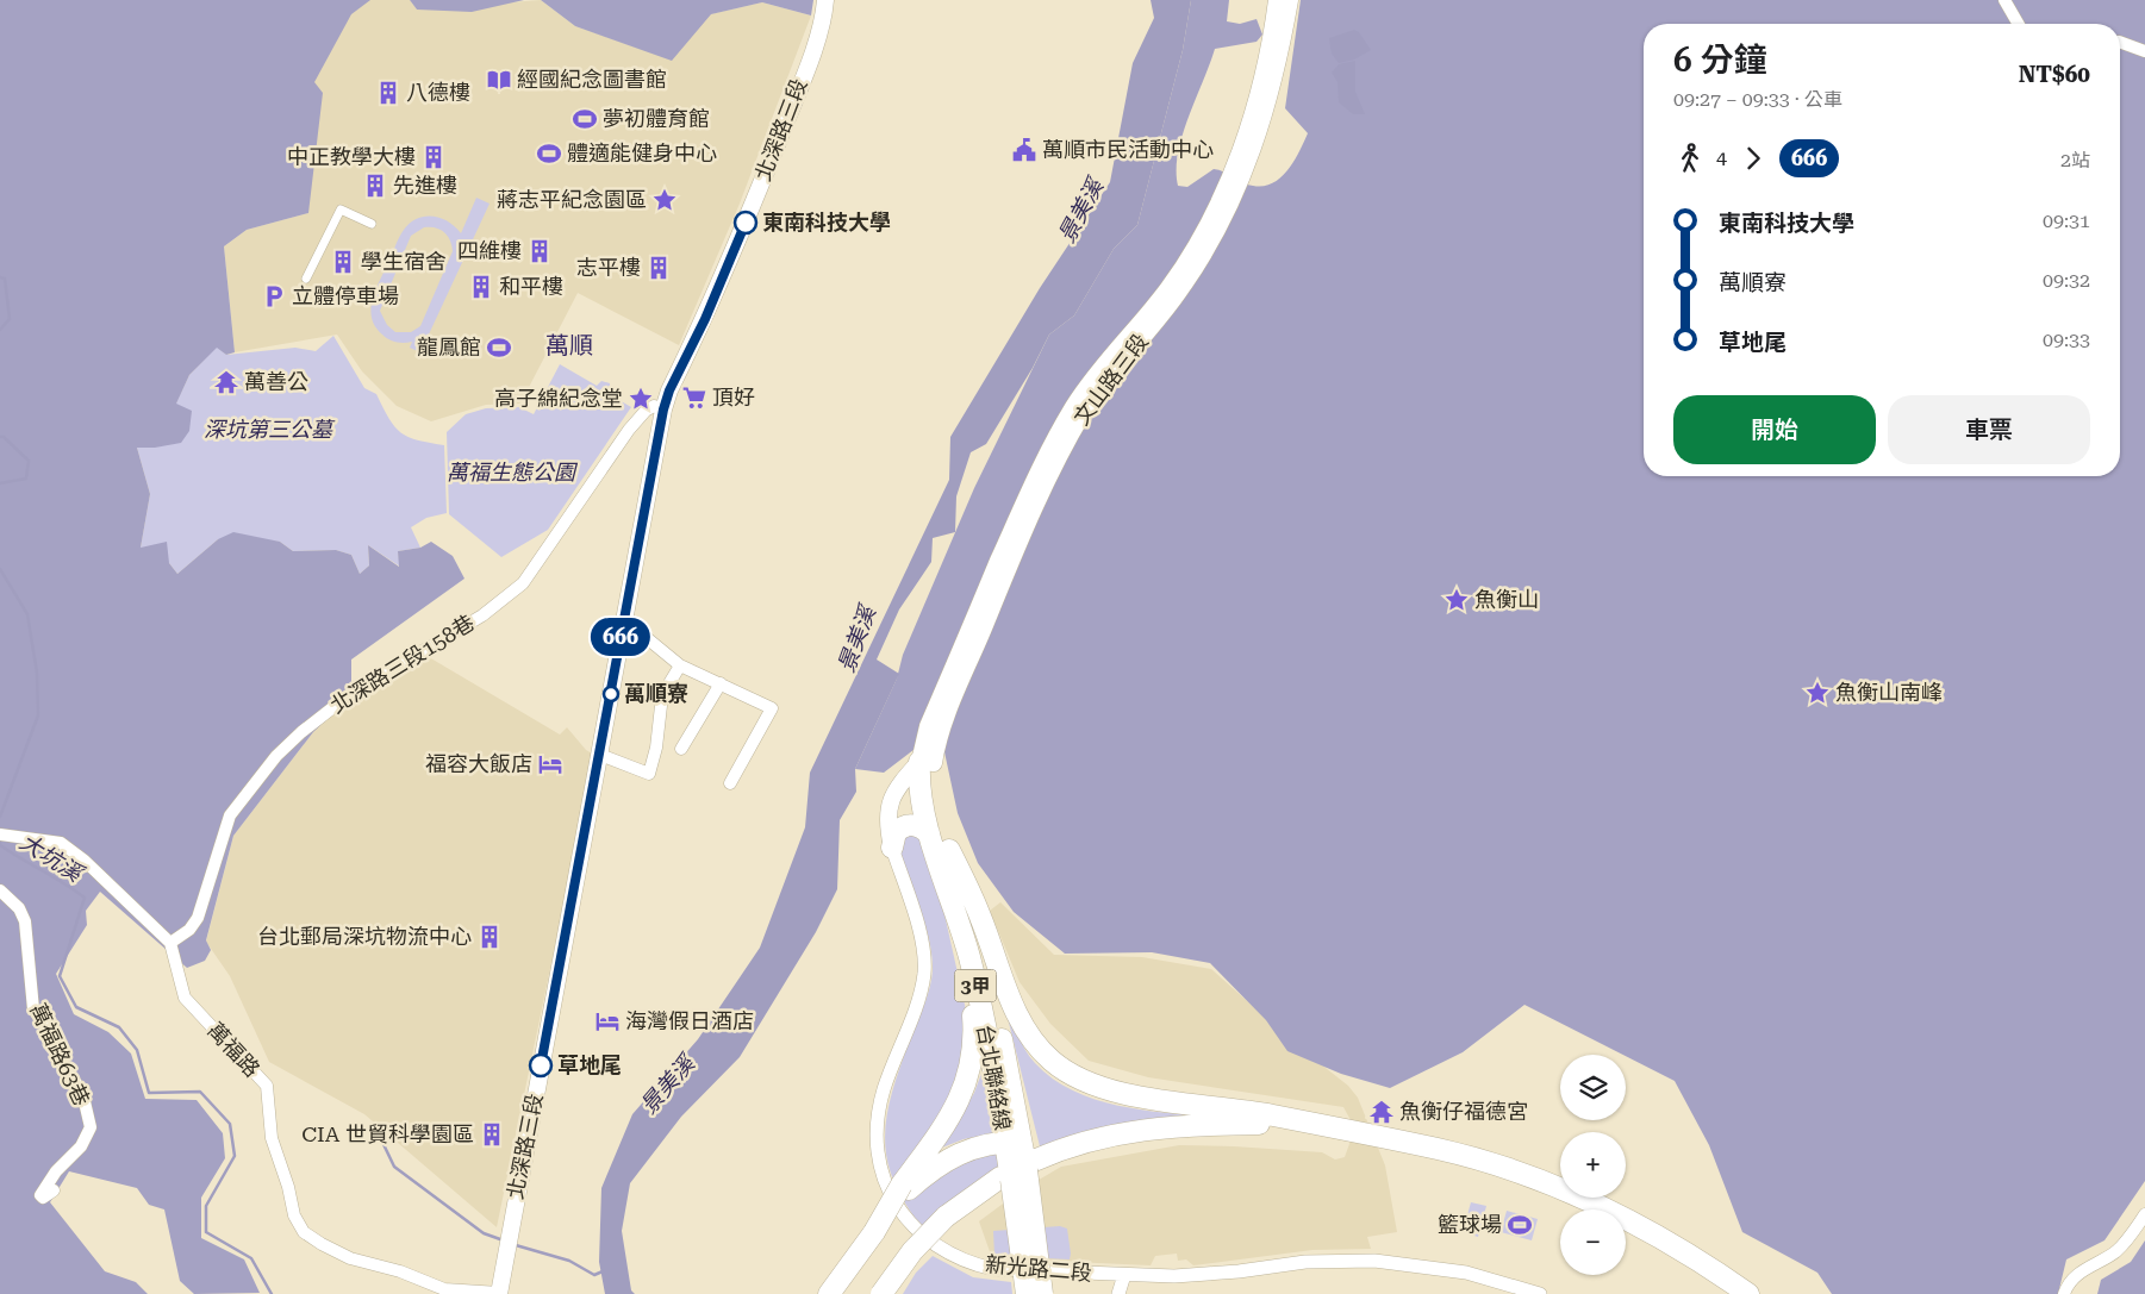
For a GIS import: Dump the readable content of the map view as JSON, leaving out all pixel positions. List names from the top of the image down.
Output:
{
  "streets": {
    "highway": ["3甲", "台北聯絡線"],
    "main road": ["北深路三段", "文山路三段", "新光路二段"],
    "street": ["北深路三段158巷", "萬福路", "萬福路63巷"]
  },
  "crossings": [
    ["北深路三段", "北深路三段158巷"],
    ["北深路三段", "萬福路"],
    ["文山路三段", "台北聯絡線"],
    ["文山路三段", "新光路二段"],
    ["北深路三段158巷", "萬福路"],
    ["台北聯絡線", "新光路二段"]
  ],
  "districts": ["萬順"],
  "water": ["景美溪", "大坑溪"],
  "parks": ["深坑第三公墓", "萬福生態公園"],
  "places": {
    "library": ["經國紀念圖書館"],
    "building": [
      "八德樓",
      "中正教學大樓",
      "先進樓",
      "四維樓",
      "學生宿舍",
      "志平樓",
      "和平樓",
      "台北郵局深坑物流中心",
      "CIA 世貿科學園區"
    ],
    "sports": [
      "夢初體育館",
      "體適能健身中心",
      "龍鳳館",
      "籃球場"
    ],
    "public building": ["萬順市民活動中心"],
    "place": [
      "蔣志平紀念園區",
      "高子綿紀念堂",
      "魚衡山",
      "魚衡山南峰"
    ],
    "other": ["東南科技大學", "萬順寮", "草地尾"],
    "parking": ["立體停車場"],
    "temple": ["萬善公", "魚衡仔福德宮"],
    "supermarket": ["頂好"],
    "hotel": ["福容大飯店", "海灣假日酒店"]
  },
  "lines": ["bus line 666"],
  "page": {
    "on_map": "666",
    "heading": ["6 分鐘", "09:27 – 09:33 · 公車", "NT$60"],
    "legs": ["4", "666", "2站"],
    "list": [
      {
        "name": "東南科技大學",
        "value": "09:31"
      },
      {
        "name": "萬順寮",
        "value": "09:32"
      },
      {
        "name": "草地尾",
        "value": "09:33"
      }
    ],
    "buttons": ["開始", "車票"],
    "map_buttons": ["+", "−"]
  }
}
